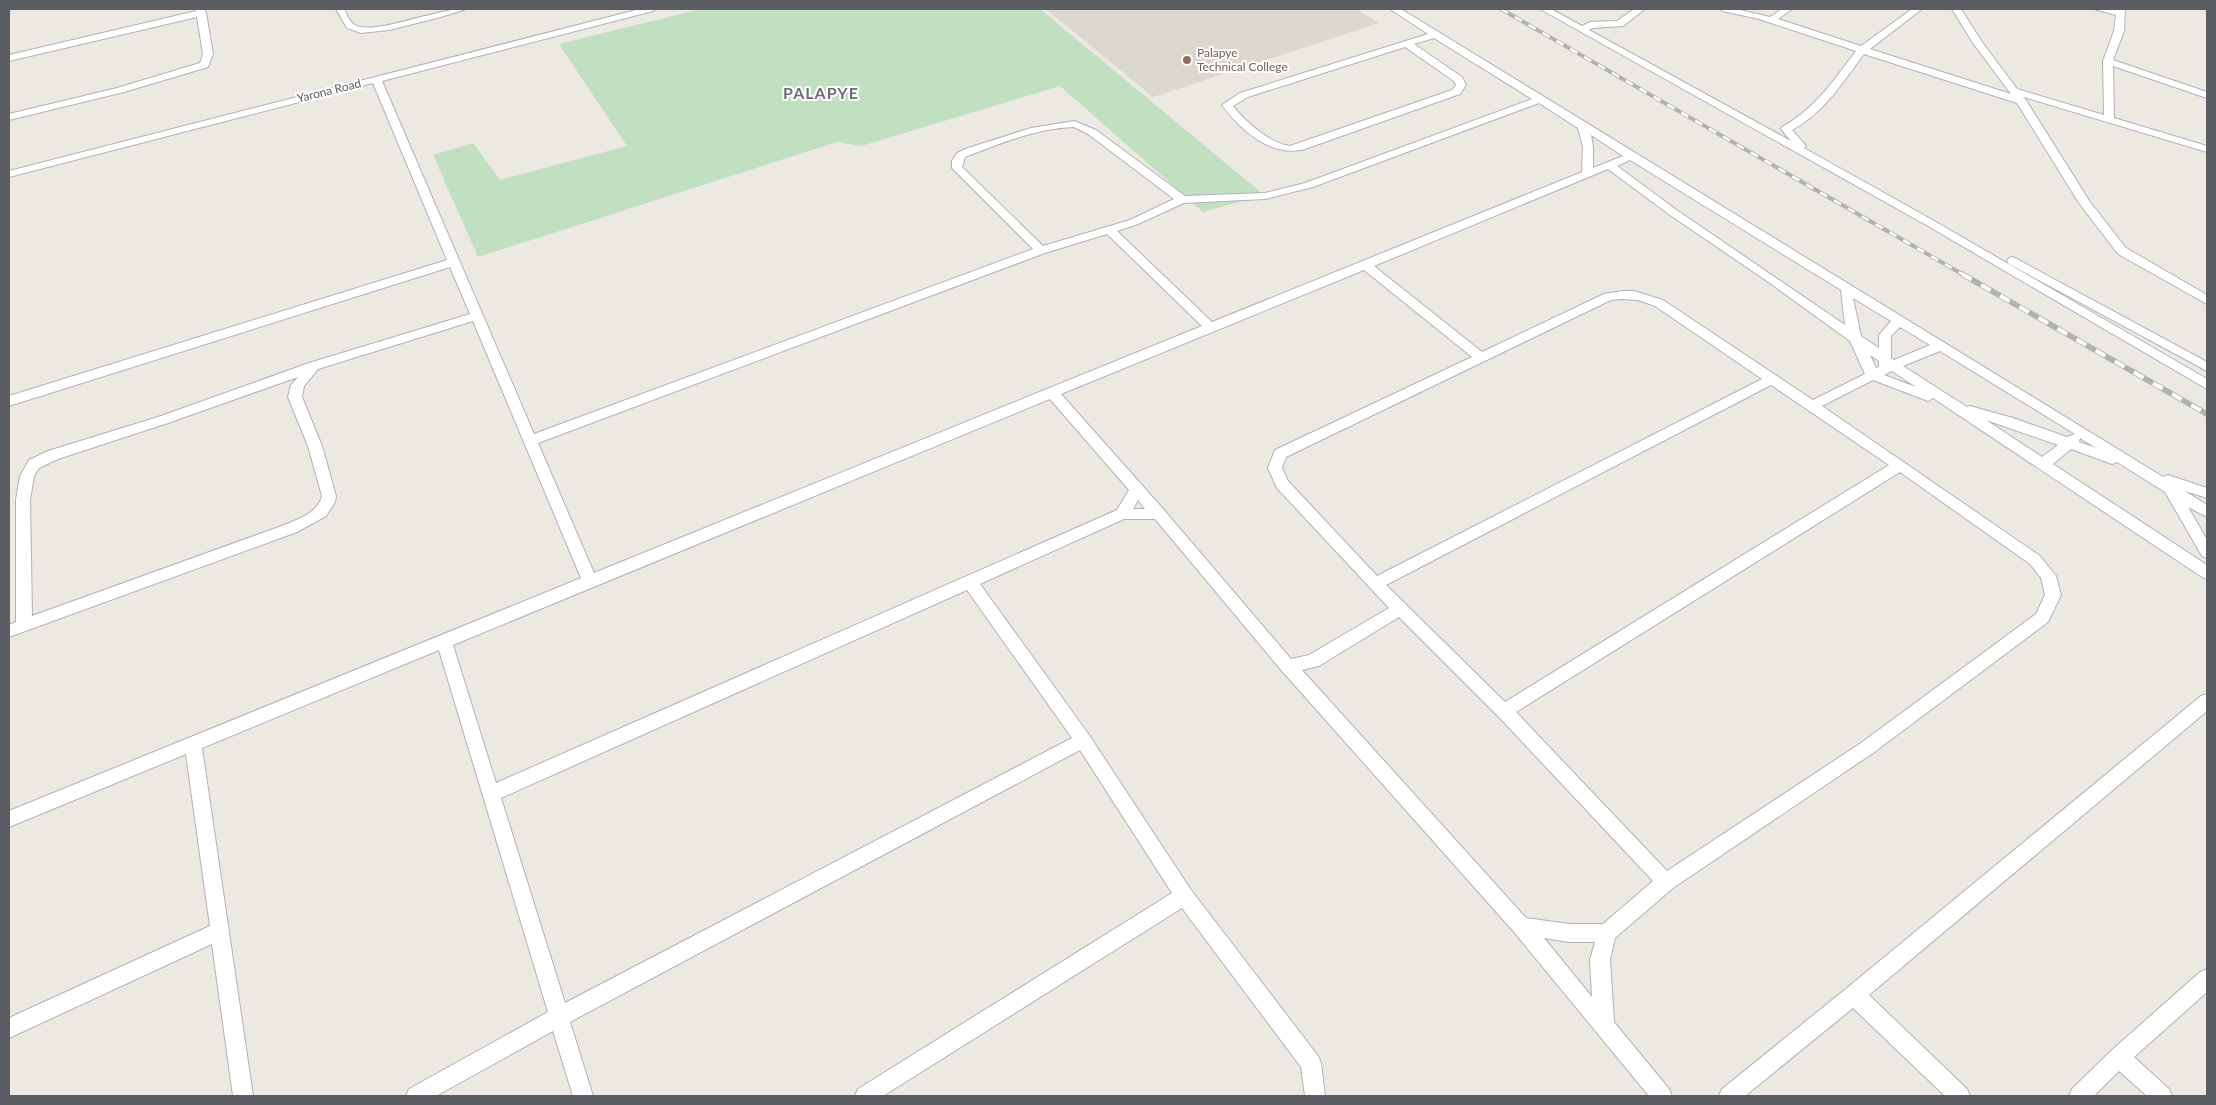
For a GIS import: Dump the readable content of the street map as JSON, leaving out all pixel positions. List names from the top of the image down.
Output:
{
  "streets": {
    "street": ["Yarona Road"]
  },
  "districts": ["PALAPYE"],
  "places": ["Palapye Technical College"]
}
